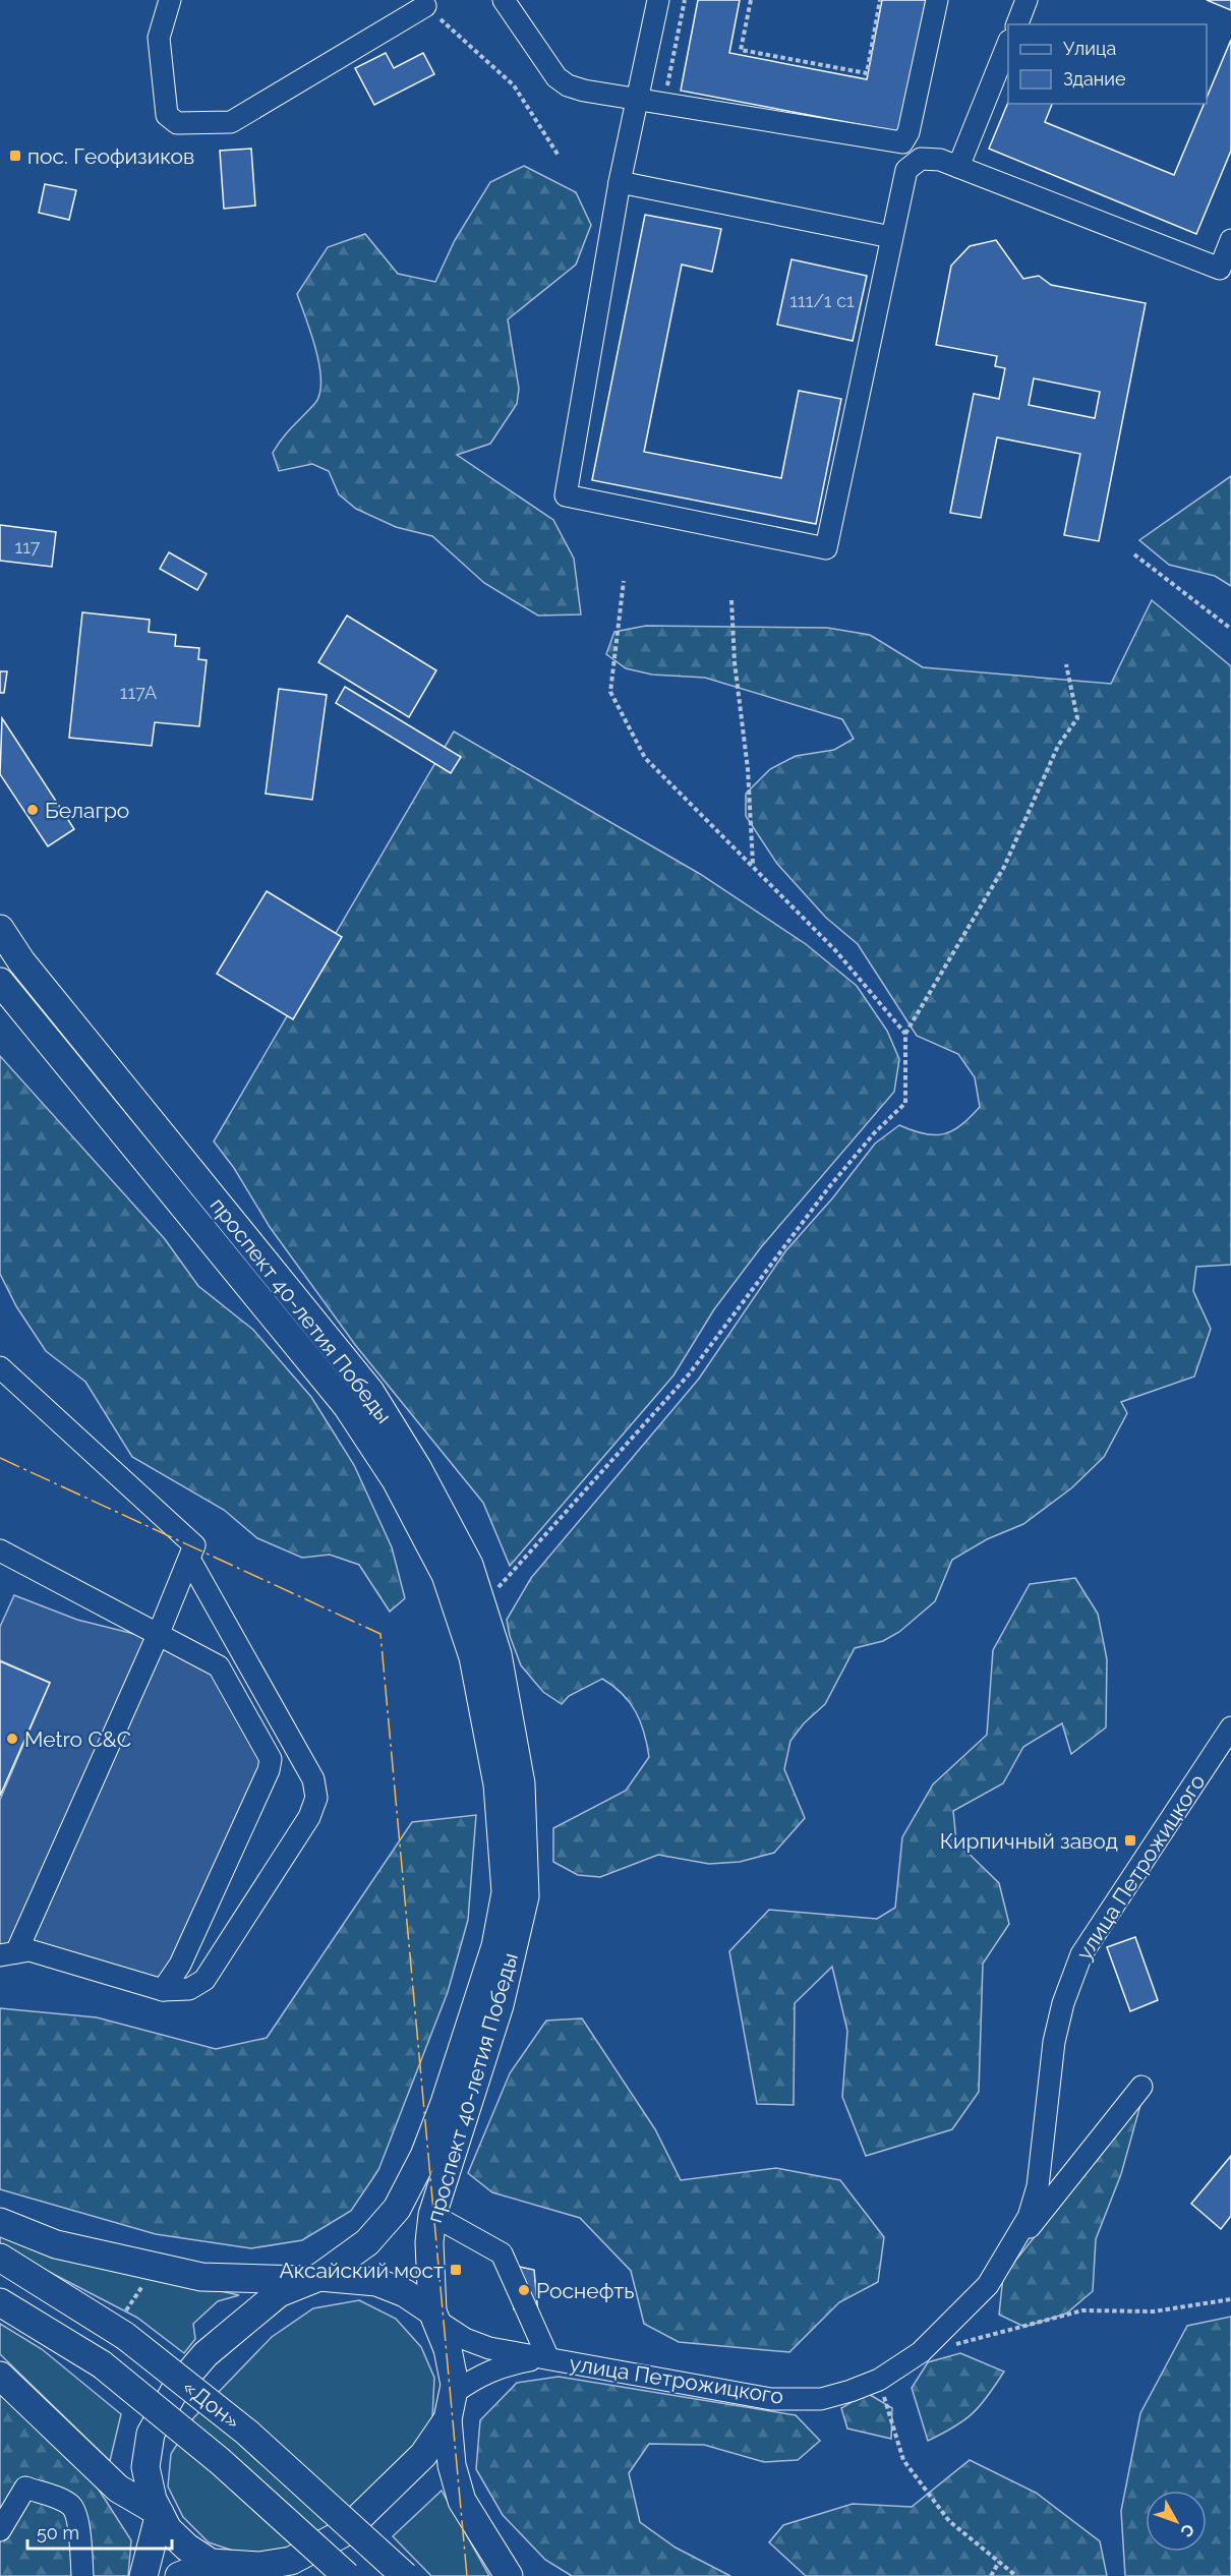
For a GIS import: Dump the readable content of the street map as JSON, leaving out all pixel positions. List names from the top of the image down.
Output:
{
  "streets": {
    "main road": ["проспект 40-летия Победы", "«Дон»"],
    "street": ["улица Петрожицкого"]
  },
  "crossings": [
    ["проспект 40-летия Победы", "улица Петрожицкого"]
  ],
  "places": {
    "transit": ["пос. Геофизиков", "Кирпичный завод", "Аксайский мост"],
    "other": ["Белагро", "Metro C&C", "Роснефть"]
  },
  "house_numbers": ["111/1 с1", "117", "117А"],
  "legend": ["Улица", "Здание"],
  "scale_bar": "50 m",
  "north": "bottom right"
}
